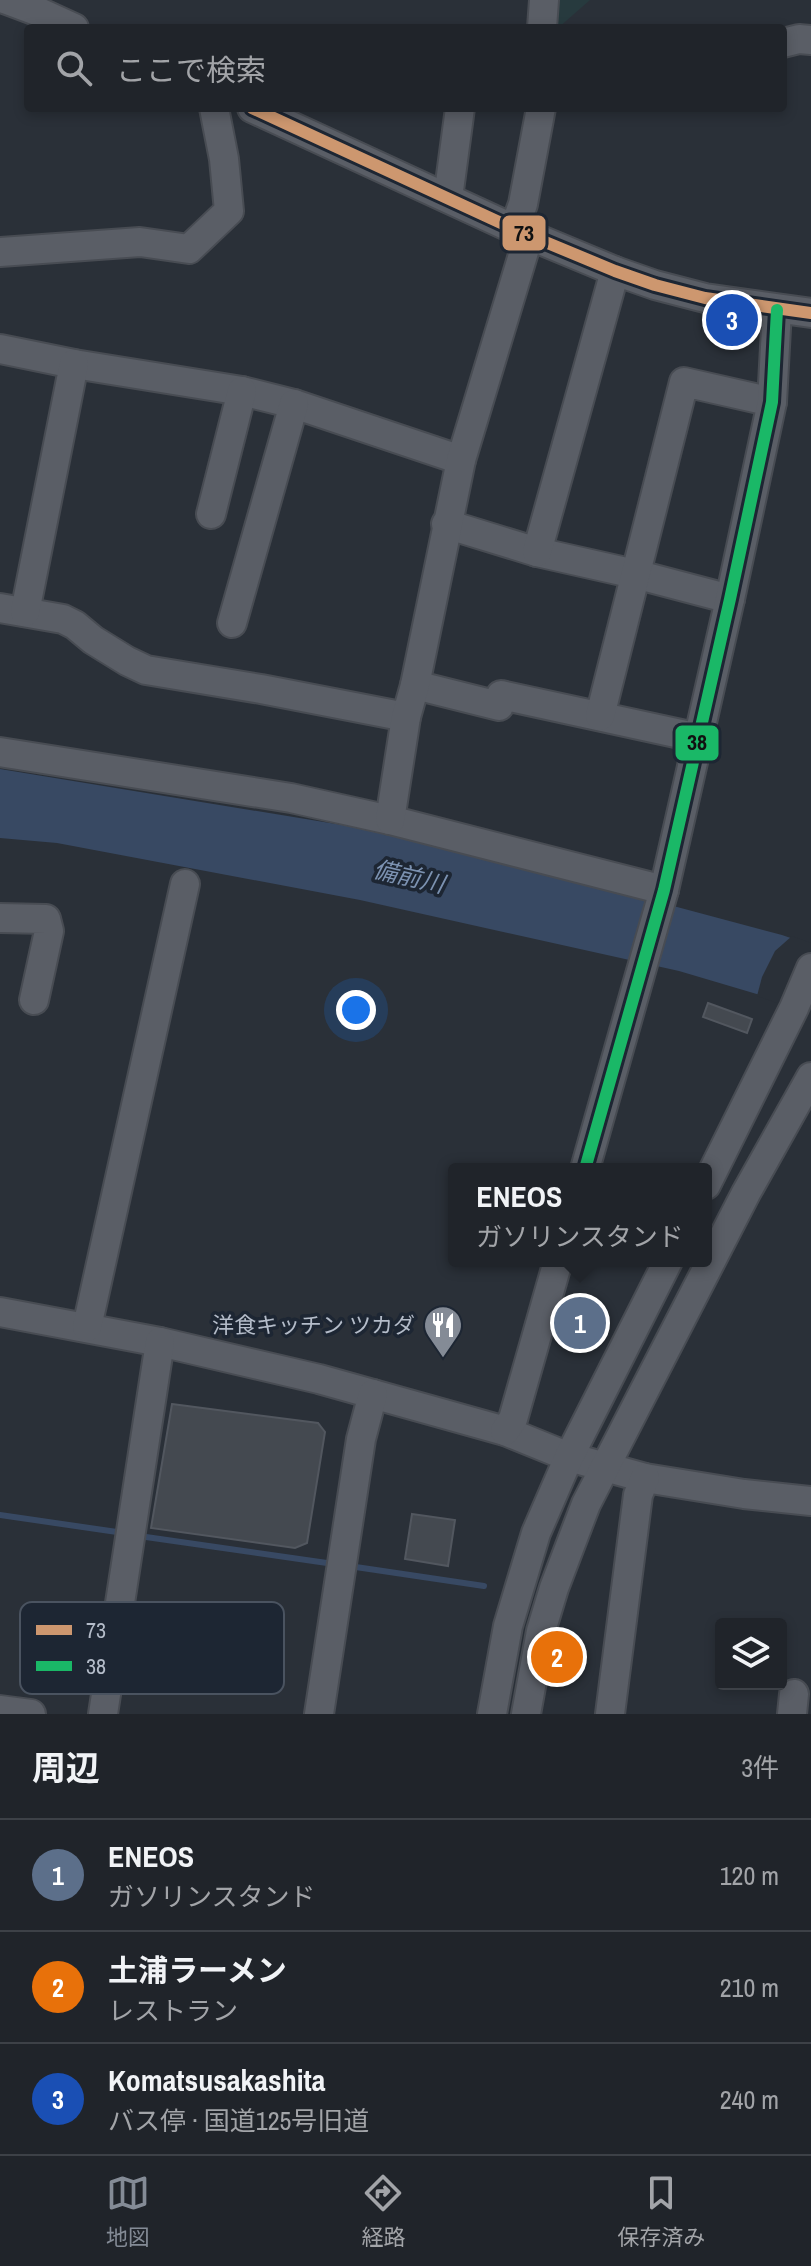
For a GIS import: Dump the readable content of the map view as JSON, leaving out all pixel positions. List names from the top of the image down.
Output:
{
  "water": ["備前川"],
  "places": {
    "restaurant": ["洋食キッチン ツカダ"]
  },
  "lines": ["transit line 73", "transit line 38"],
  "legend": ["73", "38"],
  "page": {
    "search": "ここで検索",
    "pins": ["3", "1", "2"],
    "popup": ["ENEOS", "ガソリンスタンド"],
    "heading": ["周辺", "3件"],
    "list": [
      {
        "mark": "1",
        "name": "ENEOS",
        "note": "ガソリンスタンド",
        "value": "120 m"
      },
      {
        "mark": "2",
        "name": "土浦ラーメン",
        "note": "レストラン",
        "value": "210 m"
      },
      {
        "mark": "3",
        "name": "Komatsusakashita",
        "note": "バス停 · 国道125号旧道",
        "value": "240 m"
      }
    ],
    "nav": ["地図", "経路", "保存済み"]
  }
}
